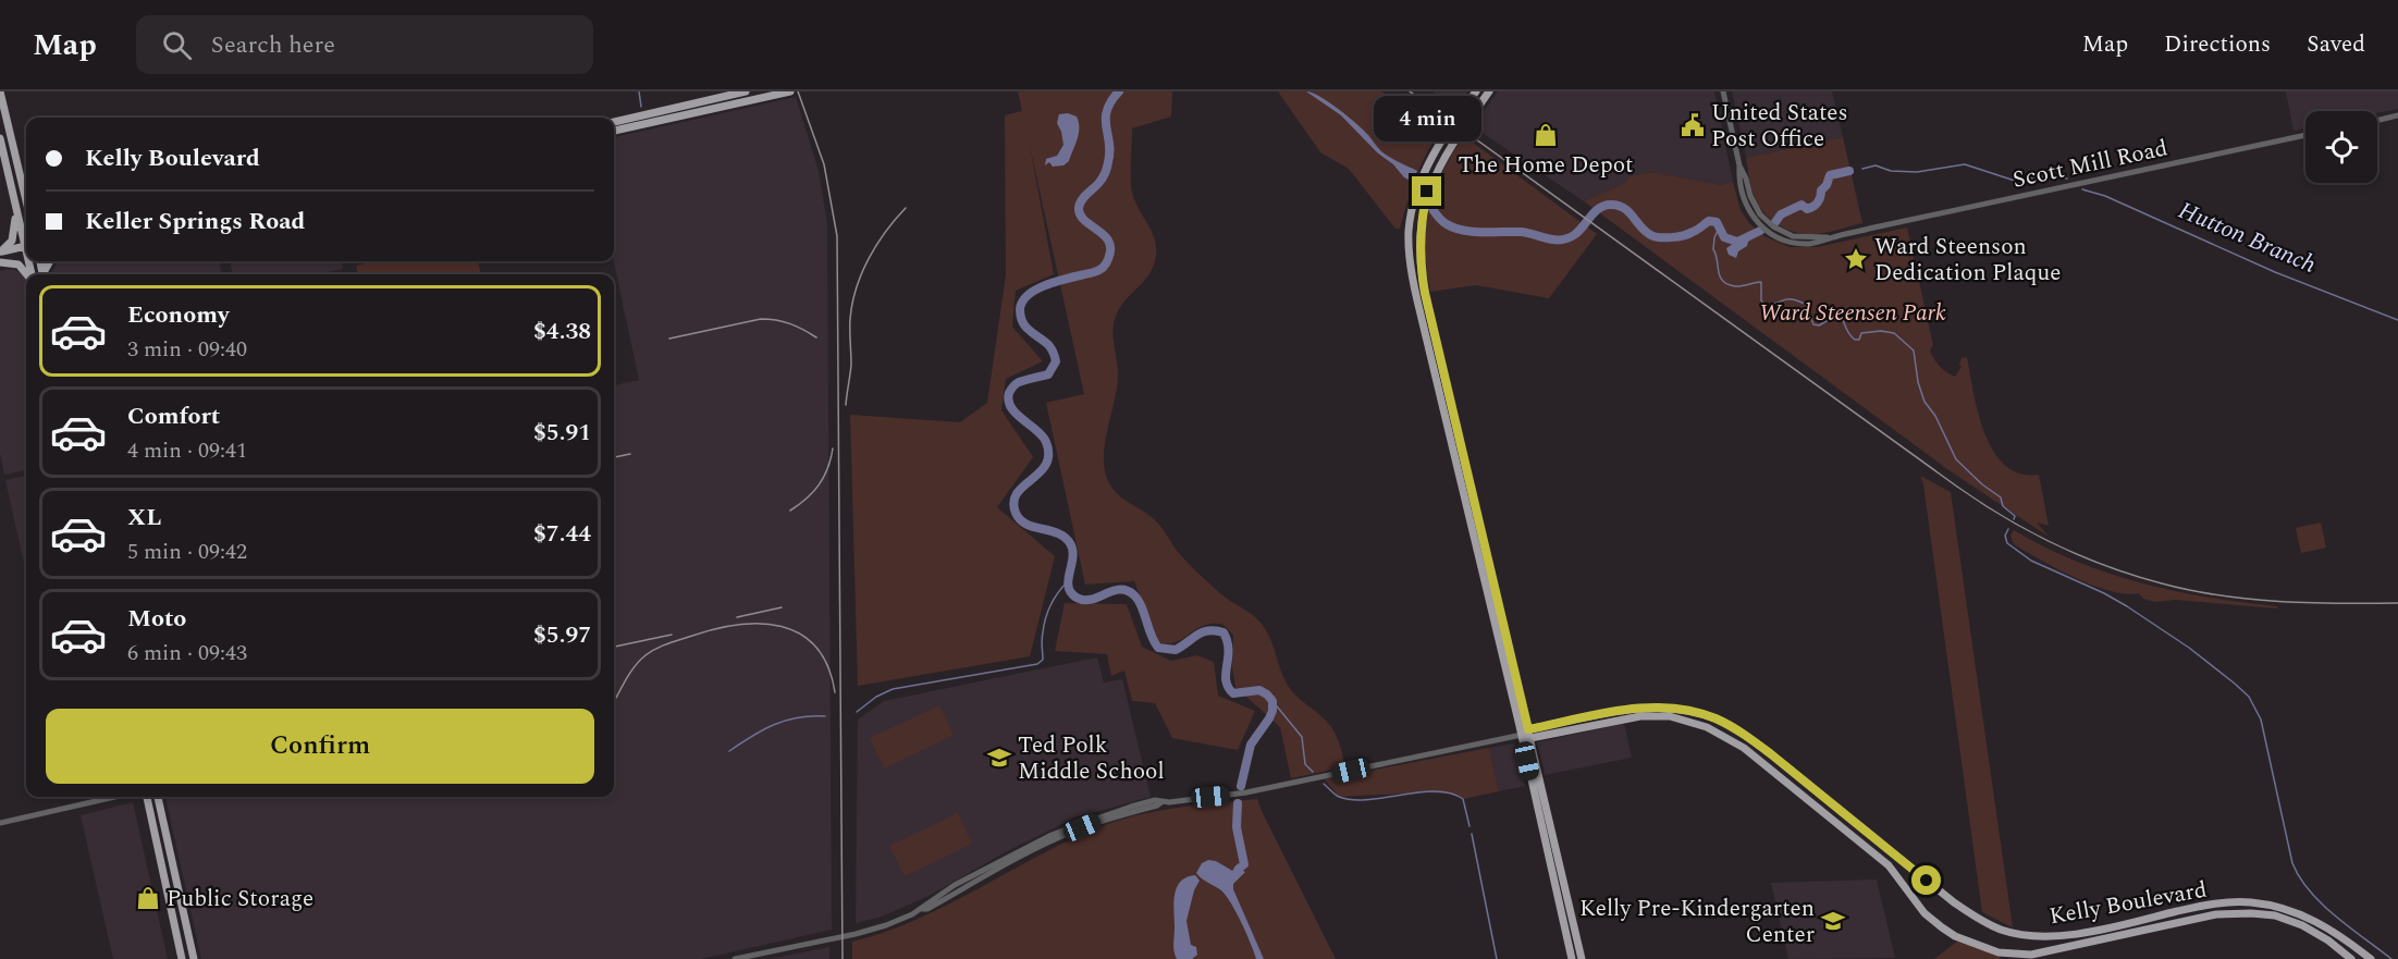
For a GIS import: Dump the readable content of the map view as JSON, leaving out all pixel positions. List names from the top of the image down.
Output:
{
  "streets": {
    "main road": ["Kelly Boulevard"],
    "street": ["Scott Mill Road"]
  },
  "water": ["Hutton Branch"],
  "parks": ["Ward Steensen Park"],
  "places": {
    "public building": ["United States Post Office"],
    "shop": ["The Home Depot", "Public Storage"],
    "place": ["Ward Steenson Dedication Plaque"],
    "school or university": ["Ted Polk Middle School", "Kelly Pre-Kindergarten Center"]
  },
  "page": {
    "header": "Map",
    "search": "Search here",
    "nav": ["Map", "Directions", "Saved"],
    "bubble": "4 min",
    "banner": ["Kelly Boulevard", "Keller Springs Road"],
    "list": [
      {
        "name": "Economy",
        "note": "3 min · 09:40",
        "value": "$4.38"
      },
      {
        "name": "Comfort",
        "note": "4 min · 09:41",
        "value": "$5.91"
      },
      {
        "name": "XL",
        "note": "5 min · 09:42",
        "value": "$7.44"
      },
      {
        "name": "Moto",
        "note": "6 min · 09:43",
        "value": "$5.97"
      }
    ],
    "buttons": "Confirm"
  }
}
